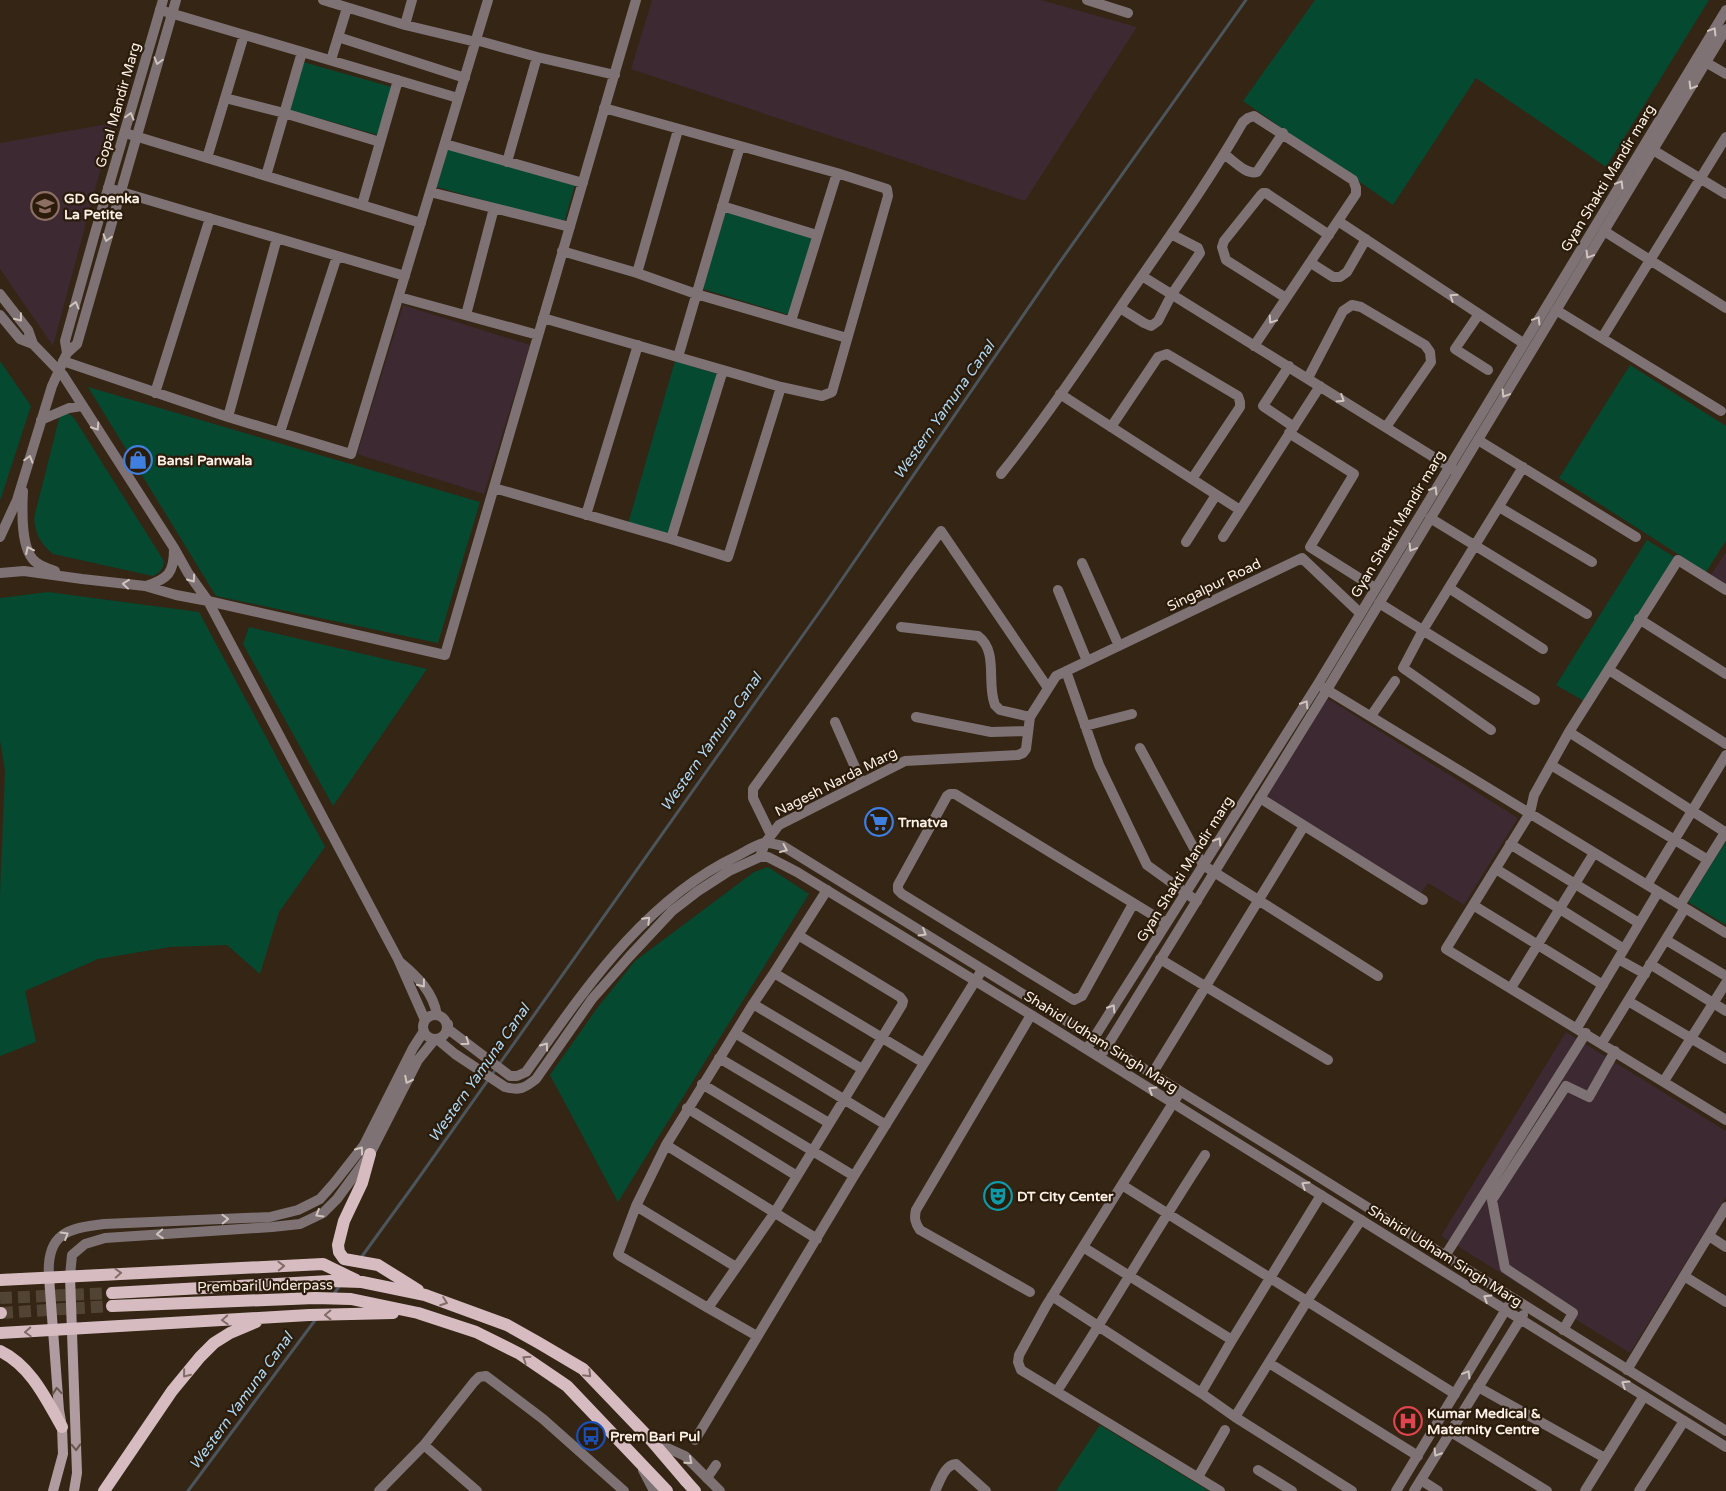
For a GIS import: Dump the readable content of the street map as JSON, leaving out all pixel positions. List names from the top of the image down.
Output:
{
  "streets": {
    "main road": ["Prembari Underpass"],
    "street": [
      "Gopal Mandir Marg",
      "Gyan Shakti Mandir marg",
      "Singalpur Road",
      "Nagesh Narda Marg",
      "Shahid Udham Singh Marg"
    ]
  },
  "crossings": [
    ["Gyan Shakti Mandir marg", "Singalpur Road"],
    ["Gyan Shakti Mandir marg", "Shahid Udham Singh Marg"],
    ["Singalpur Road", "Nagesh Narda Marg"],
    ["Nagesh Narda Marg", "Shahid Udham Singh Marg"]
  ],
  "water": ["Western Yamuna Canal"],
  "places": {
    "school or university": ["GD Goenka La Petite"],
    "shop": ["Bansi Panwala"],
    "supermarket": ["Trnatva"],
    "theatre": ["DT City Center"],
    "hospital": ["Kumar Medical & Maternity Centre"],
    "bus stop": ["Prem Bari Pul"]
  }
}
